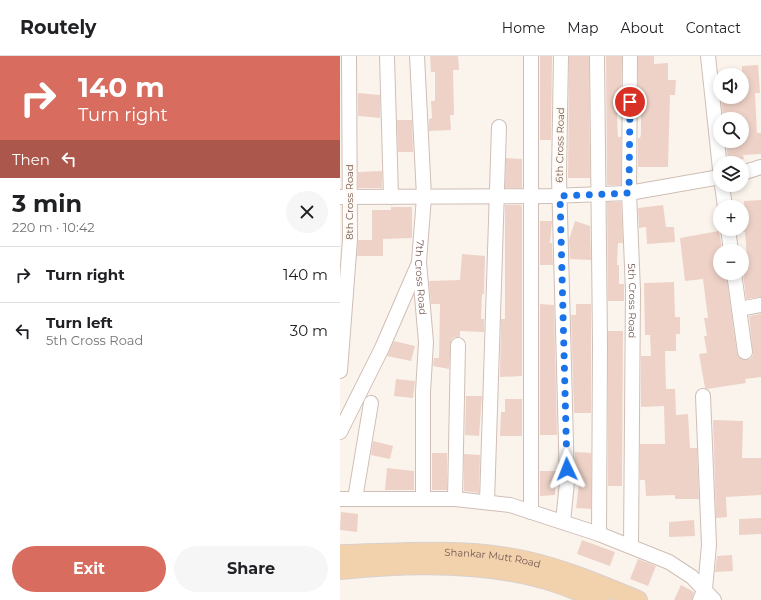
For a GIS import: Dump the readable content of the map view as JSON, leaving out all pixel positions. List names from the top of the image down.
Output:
{
  "streets": {
    "main road": ["Shankar Mutt Road"],
    "street": [
      "6th Cross Road",
      "8th Cross Road",
      "7th Cross Road",
      "5th Cross Road"
    ]
  },
  "page": {
    "header": "Routely",
    "nav": [
      "Home",
      "Map",
      "About",
      "Contact"
    ],
    "turn": ["140 m", "Turn right"],
    "map_buttons": ["+", "−"],
    "then": "Then",
    "heading": ["3 min", "220 m · 10:42"],
    "list": [
      {
        "name": "Turn right",
        "value": "140 m"
      },
      {
        "name": "Turn left",
        "note": "5th Cross Road",
        "value": "30 m"
      }
    ],
    "buttons": ["Exit", "Share"]
  }
}
